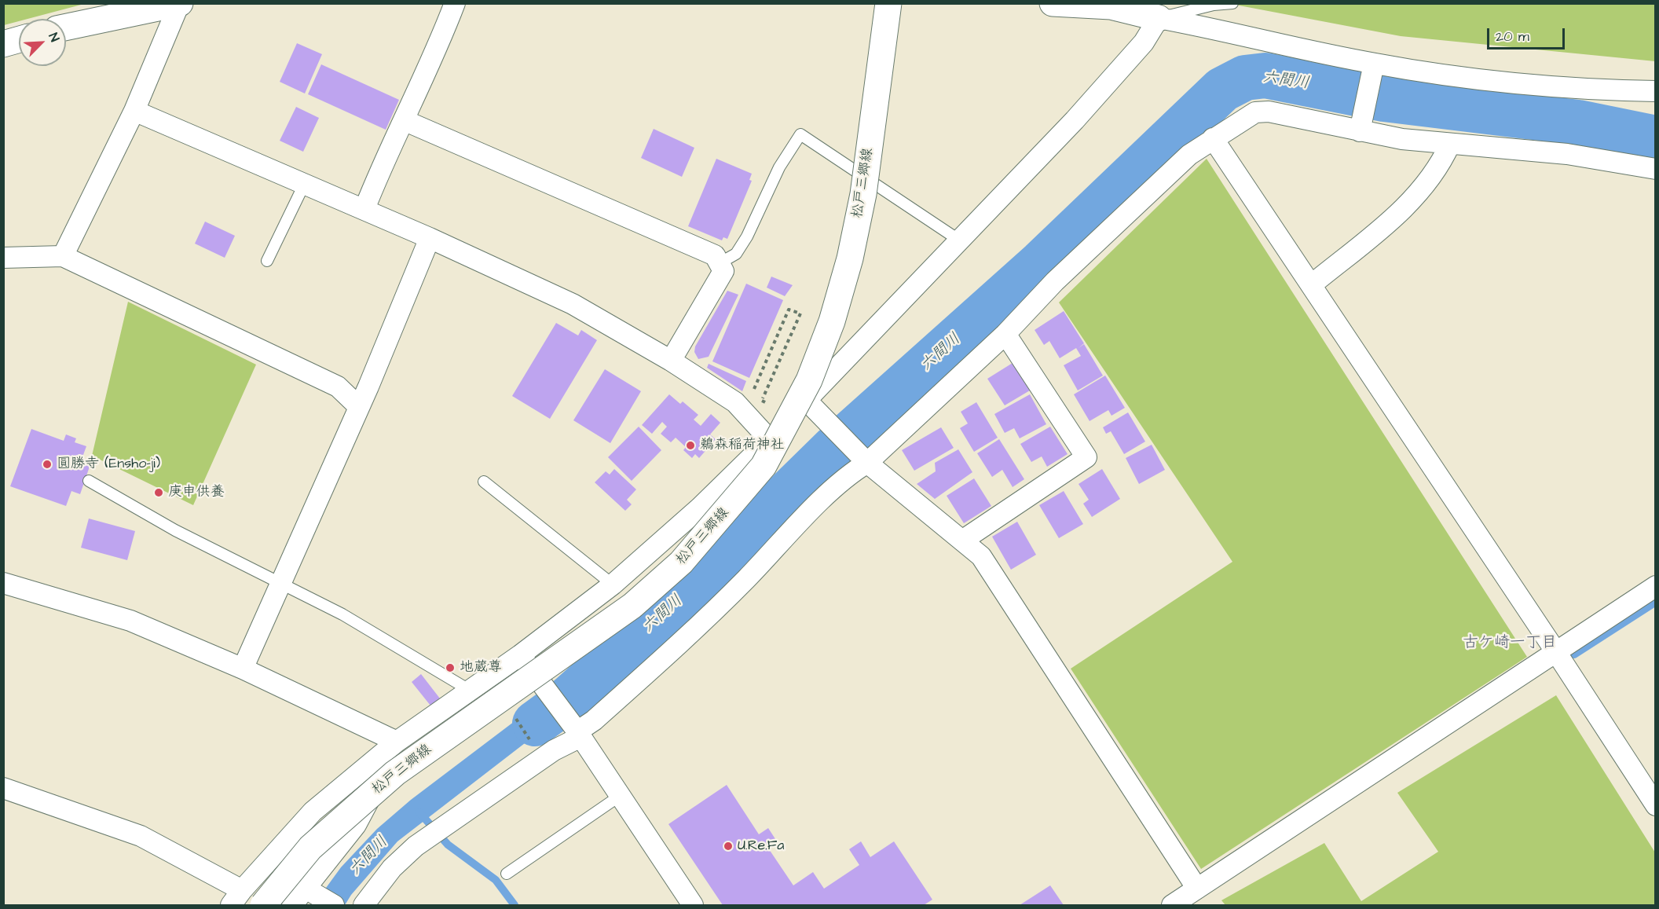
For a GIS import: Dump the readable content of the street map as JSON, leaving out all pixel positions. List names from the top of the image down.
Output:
{
  "streets": {
    "main road": ["松戸三郷線"]
  },
  "districts": ["古ケ崎一丁目"],
  "water": ["六間川"],
  "places": [
    "鵜森稲荷神社",
    "圓勝寺 (Ensho-ji)",
    "庚申供養",
    "地蔵尊",
    "U.Re.Fa"
  ],
  "scale_bar": "20 m",
  "north": "top right"
}
